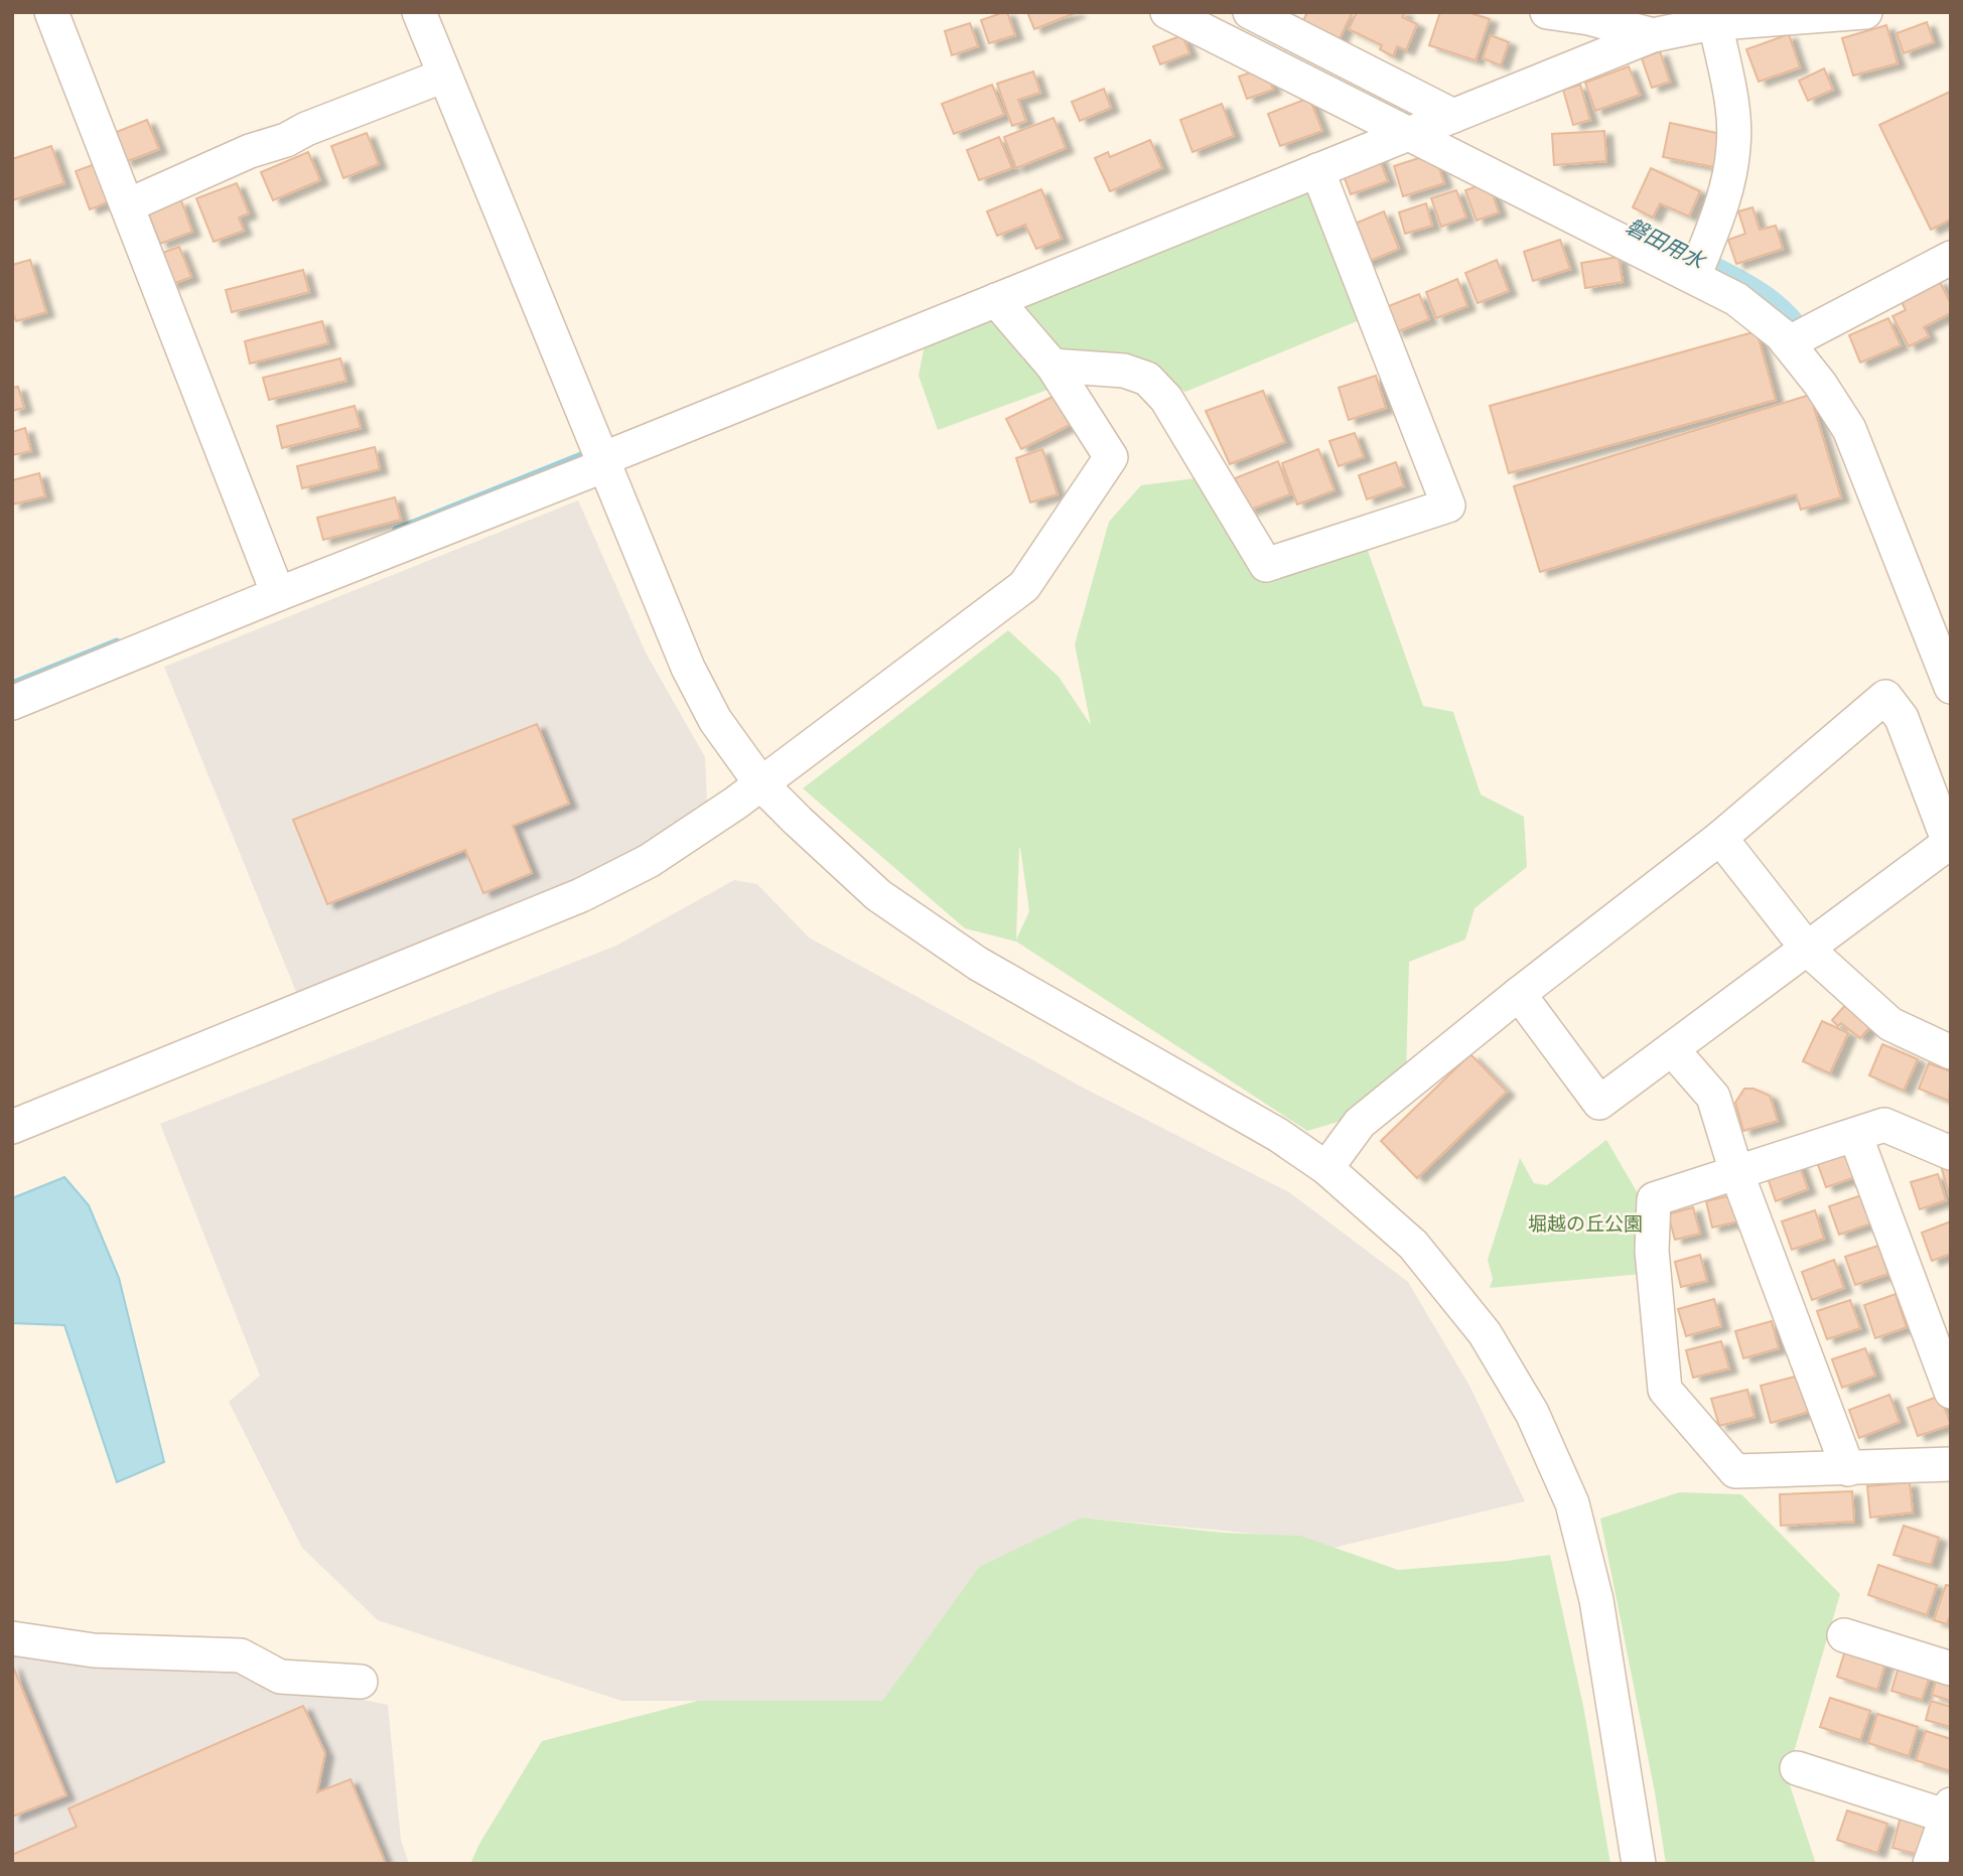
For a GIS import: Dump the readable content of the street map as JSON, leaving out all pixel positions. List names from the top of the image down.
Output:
{
  "water": ["磐田用水"],
  "parks": ["堀越の丘公園"]
}
